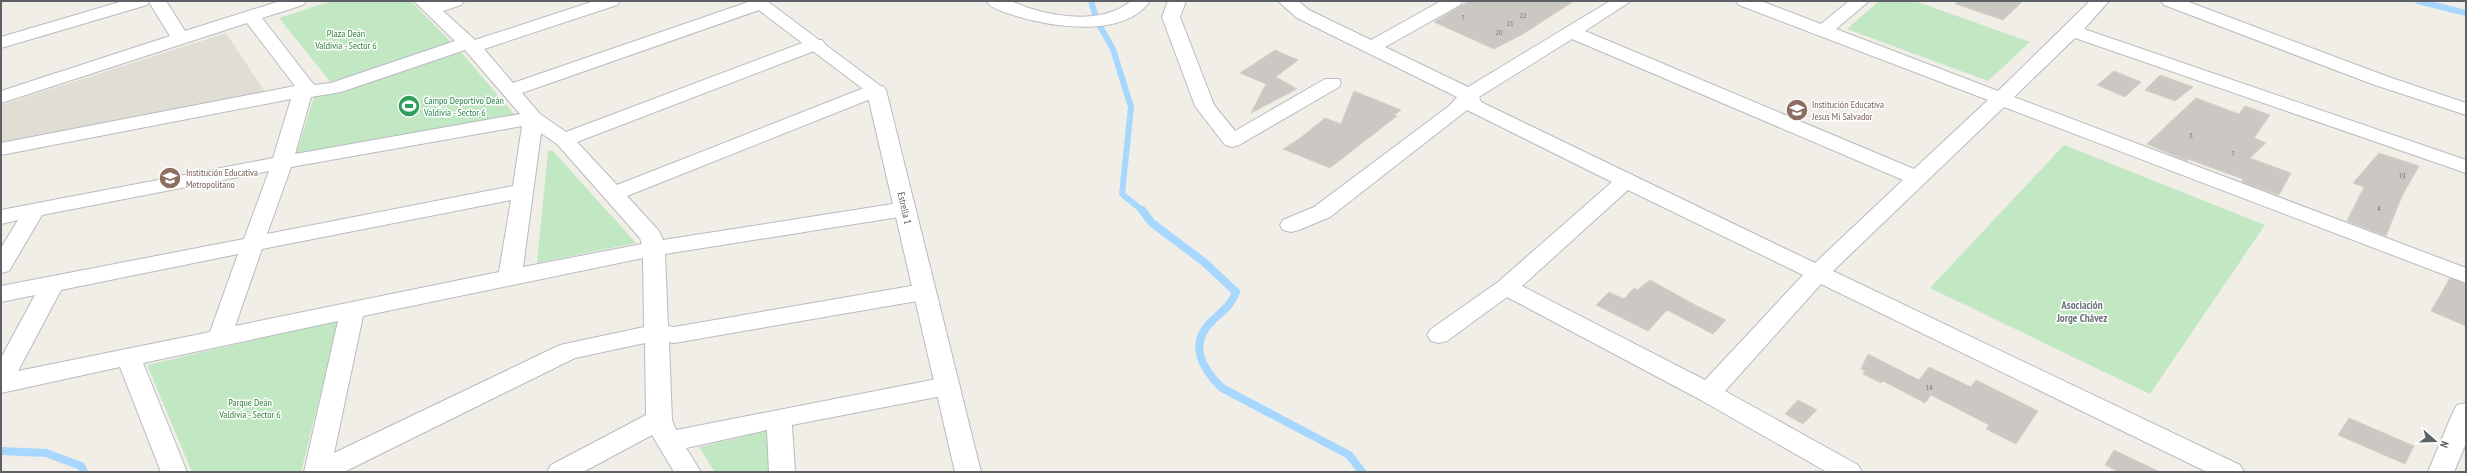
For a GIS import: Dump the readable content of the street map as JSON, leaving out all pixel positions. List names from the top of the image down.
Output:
{
  "streets": {
    "street": ["Estrella 1"]
  },
  "districts": ["Asociación Jorge Chávez"],
  "parks": ["Plaza Deán Valdivia - Sector 6", "Parque Deán Valdivia - Sector 6"],
  "places": {
    "sports": ["Campo Deportivo Deán Valdivia - Sector 6"],
    "school or university": ["Institución Educativa Jesus Mi Salvador", "Institución Educativa Metropolitano"]
  },
  "house_numbers": [
    "22",
    "7",
    "21",
    "20",
    "8",
    "7",
    "19",
    "4",
    "14"
  ],
  "north": "right"
}
